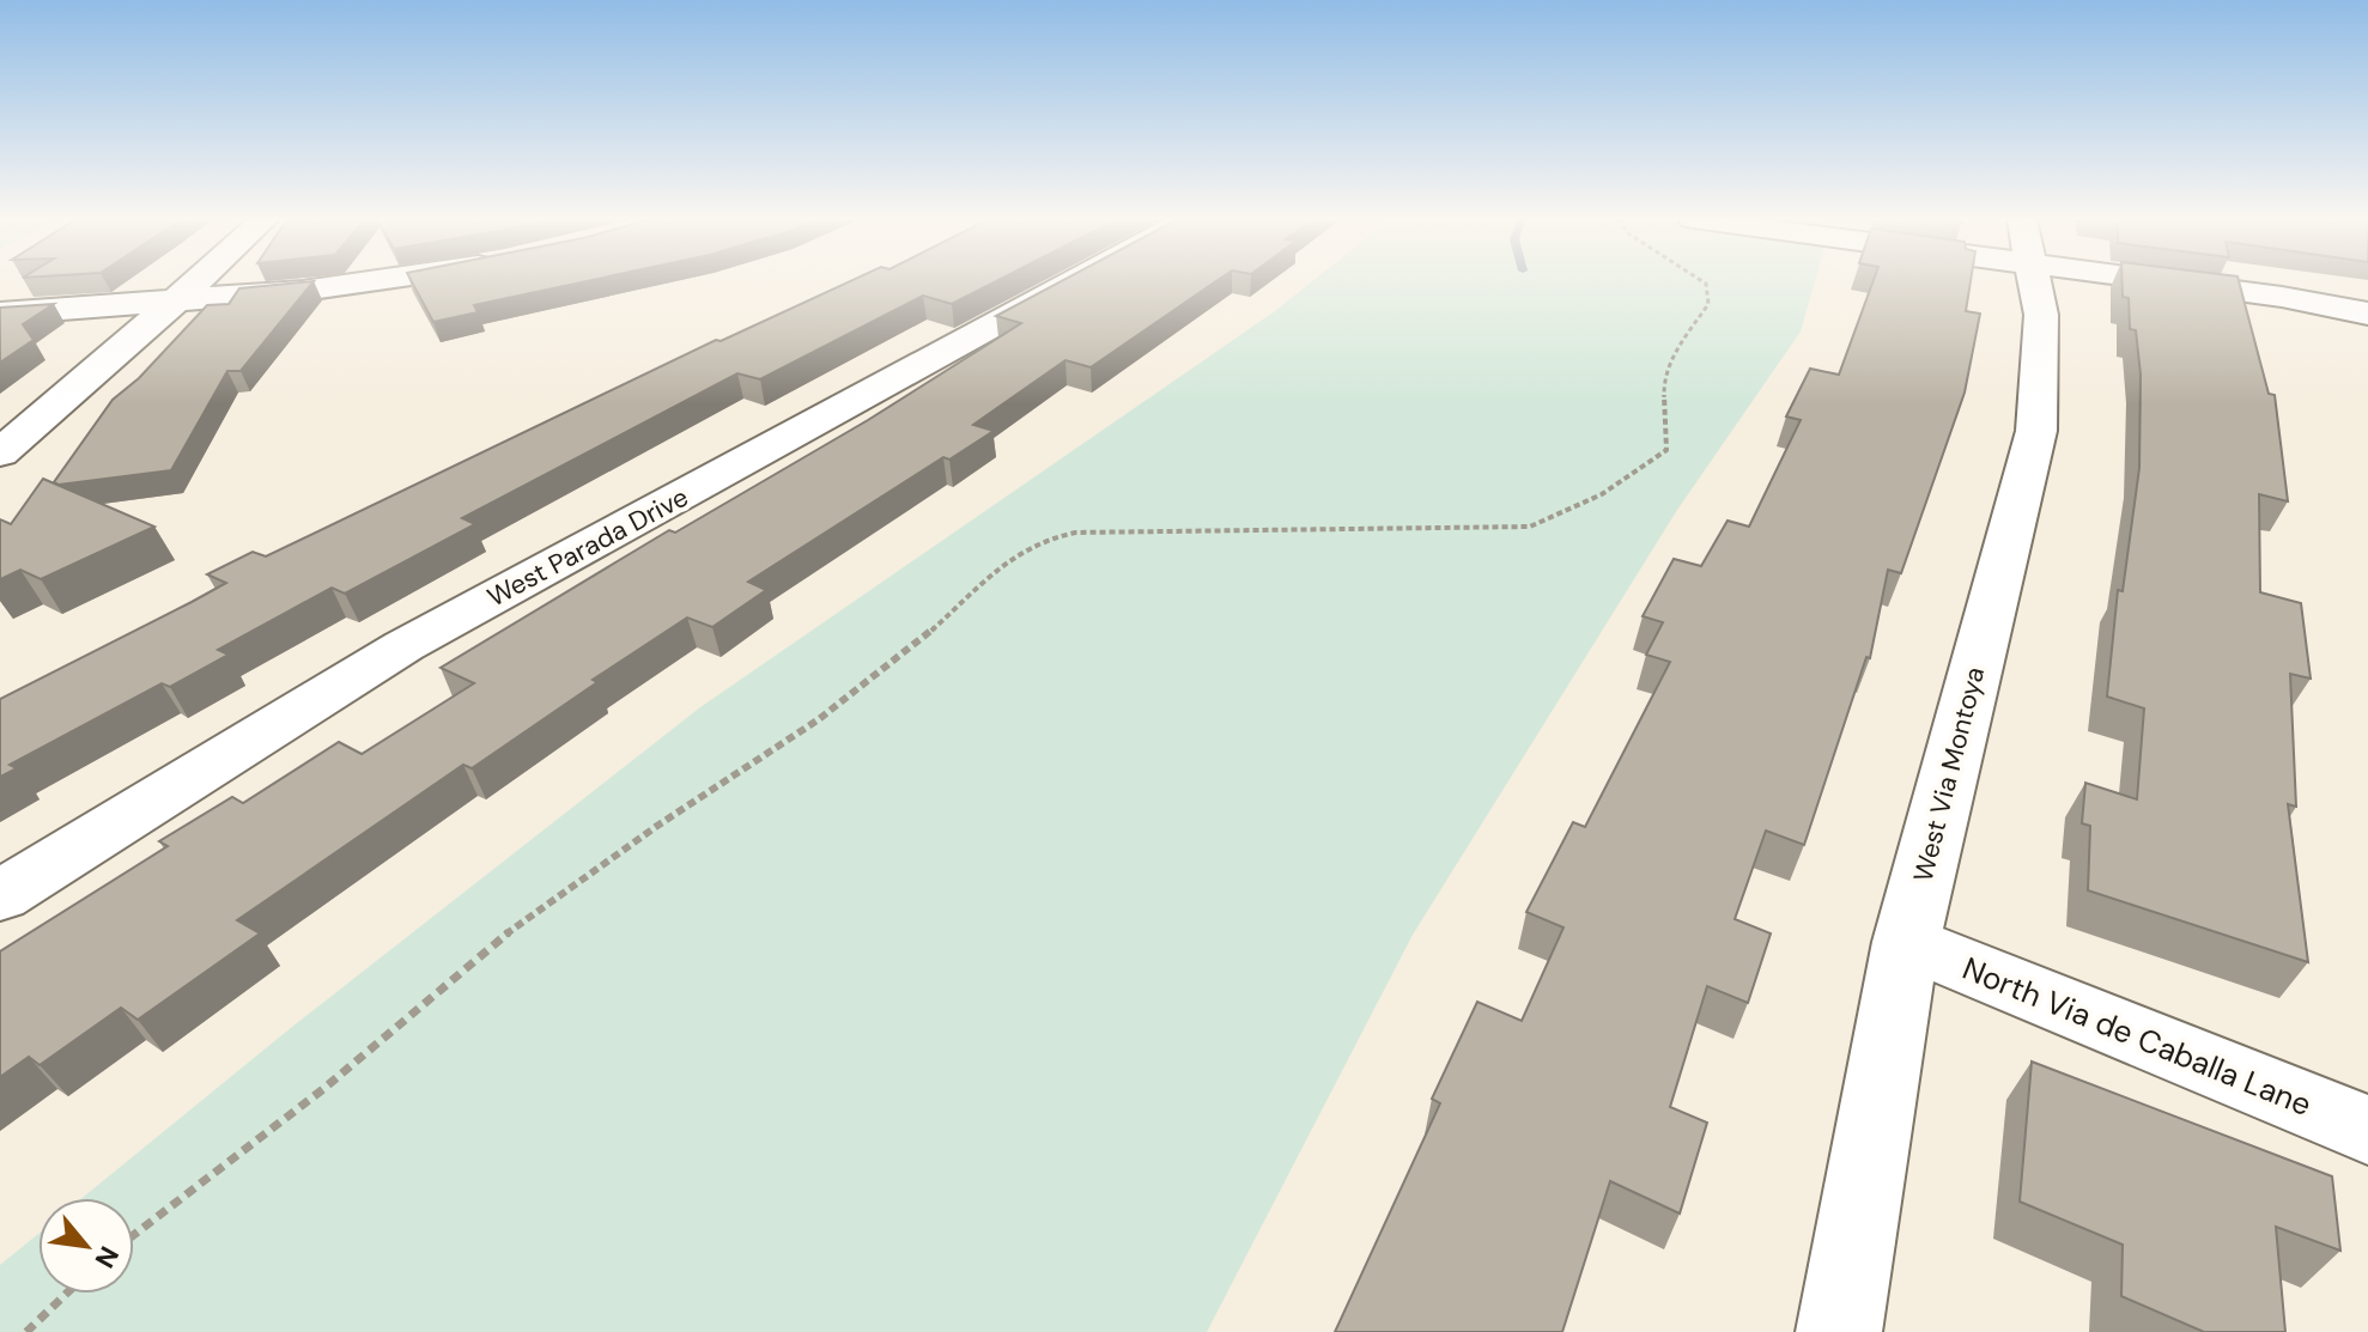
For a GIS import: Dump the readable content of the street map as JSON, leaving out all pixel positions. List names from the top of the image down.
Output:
{
  "streets": {
    "street": ["West Parada Drive", "West Via Montoya", "North Via de Caballa Lane"]
  },
  "crossings": [
    ["West Via Montoya", "North Via de Caballa Lane"]
  ],
  "north": "bottom right"
}
